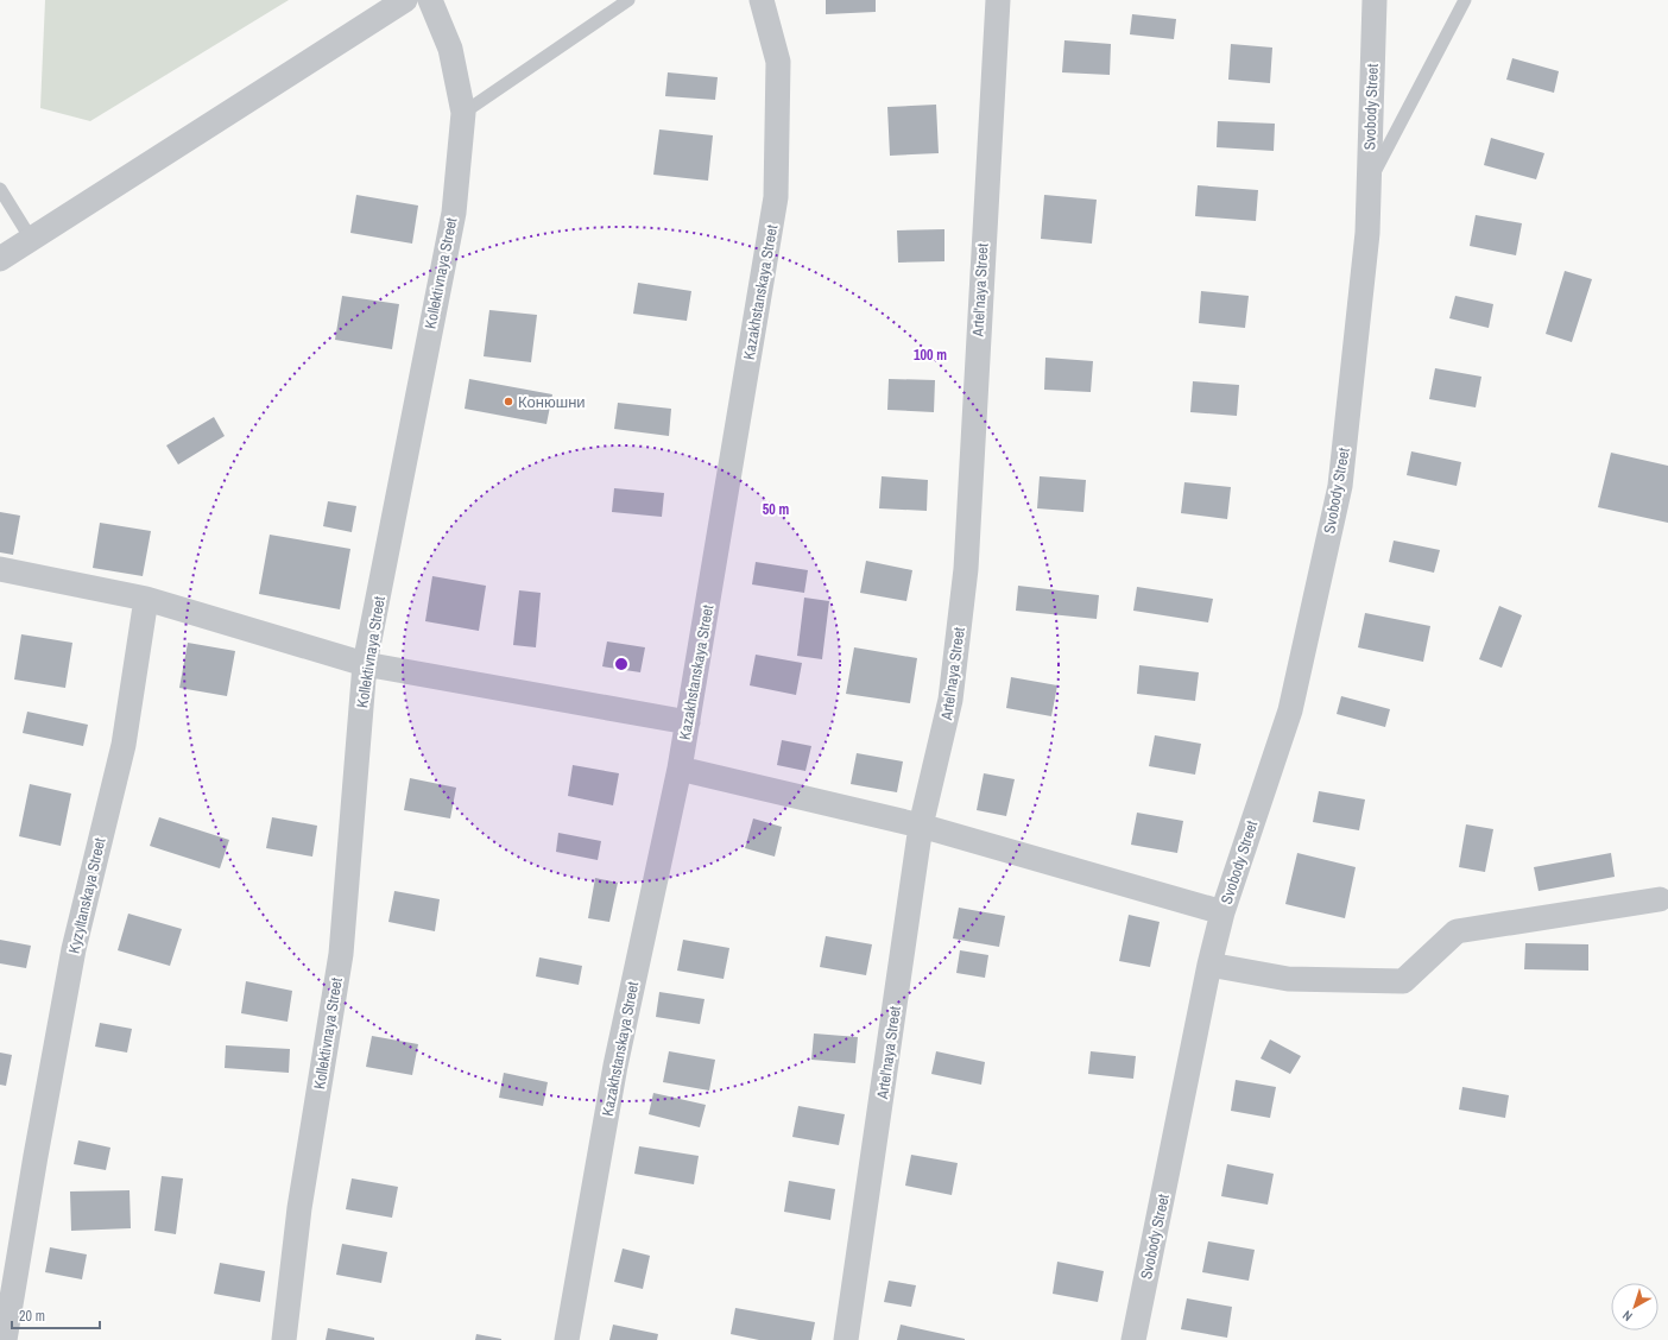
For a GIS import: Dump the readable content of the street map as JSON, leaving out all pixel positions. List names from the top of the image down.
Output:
{
  "streets": {
    "street": [
      "Svobody Street",
      "Kollektivnaya Street",
      "Artel'naya Street",
      "Kazakhstanskaya Street",
      "Kyzyltanskaya Street"
    ]
  },
  "places": ["Конюшни"],
  "scale_bar": "20 m",
  "north": "bottom left",
  "rings": ["100 m", "50 m"]
}
